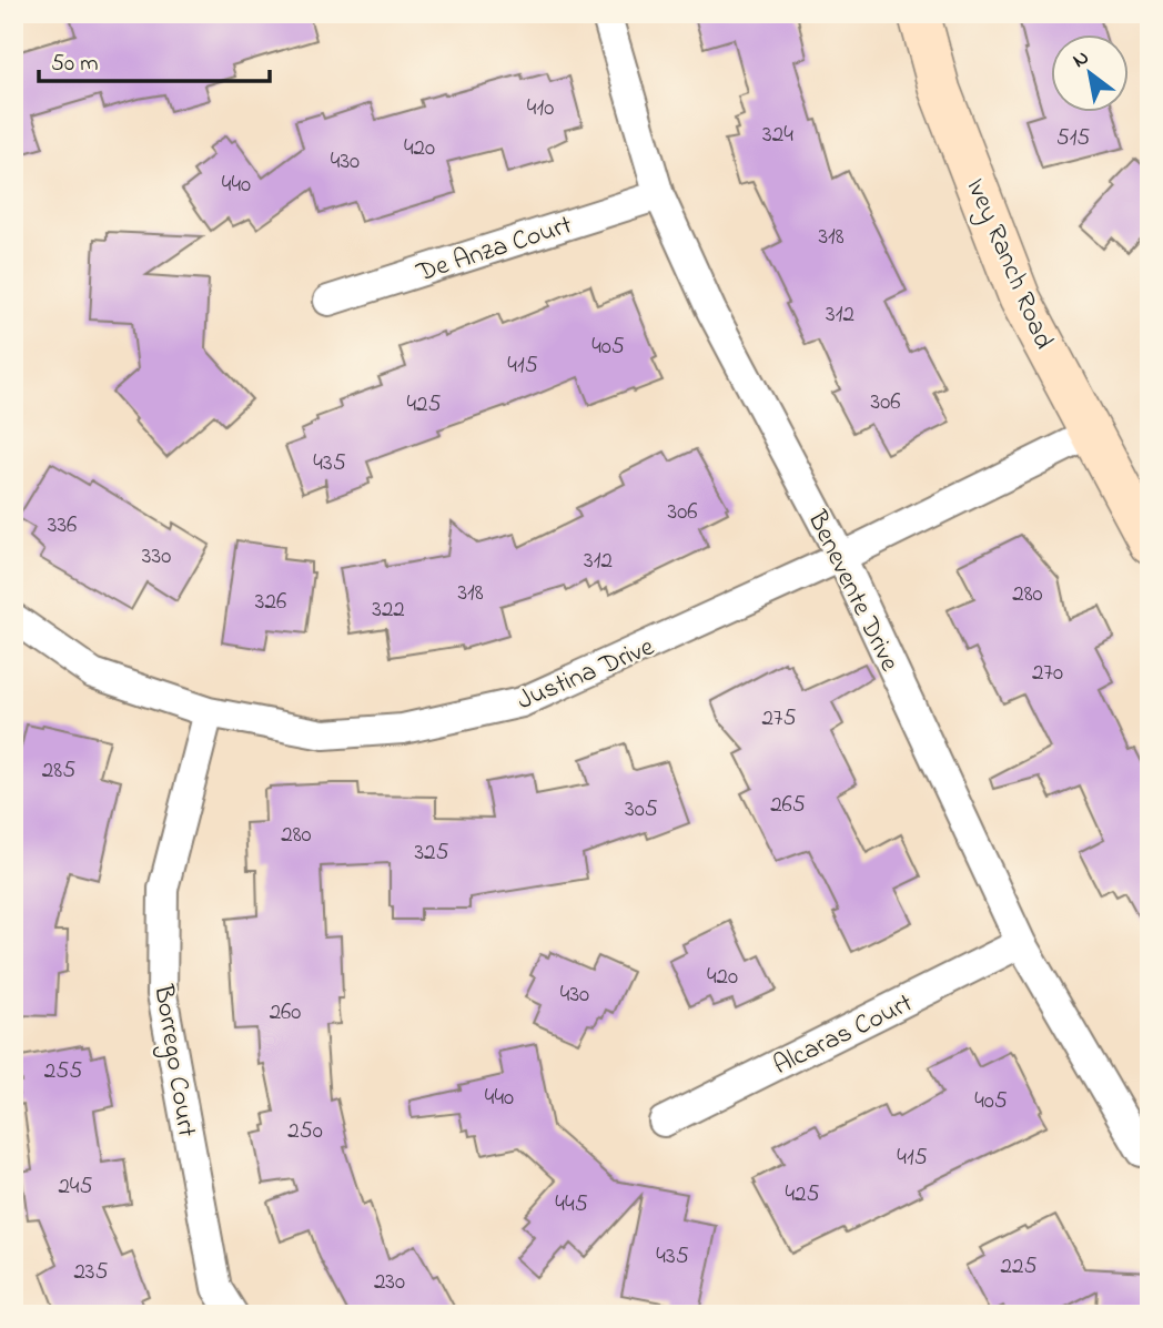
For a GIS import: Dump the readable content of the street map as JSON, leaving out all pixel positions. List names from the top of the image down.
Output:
{
  "streets": {
    "street": [
      "De Anza Court",
      "Ivey Ranch Road",
      "Benevente Drive",
      "Justina Drive",
      "Alcaras Court",
      "Borrego Court"
    ]
  },
  "crossings": [
    ["De Anza Court", "Benevente Drive"],
    ["Ivey Ranch Road", "Justina Drive"],
    ["Benevente Drive", "Justina Drive"],
    ["Benevente Drive", "Alcaras Court"],
    ["Justina Drive", "Borrego Court"]
  ],
  "house_numbers": [
    "410",
    "324",
    "515",
    "420",
    "430",
    "440",
    "318",
    "312",
    "405",
    "415",
    "306",
    "425",
    "435",
    "306",
    "336",
    "330",
    "312",
    "318",
    "280",
    "326",
    "322",
    "270",
    "275",
    "285",
    "265",
    "305",
    "280",
    "325",
    "420",
    "430",
    "260",
    "255",
    "440",
    "405",
    "250",
    "415",
    "245",
    "425",
    "445",
    "435",
    "225",
    "235",
    "230"
  ],
  "scale_bar": "50 m",
  "north": "top left"
}
